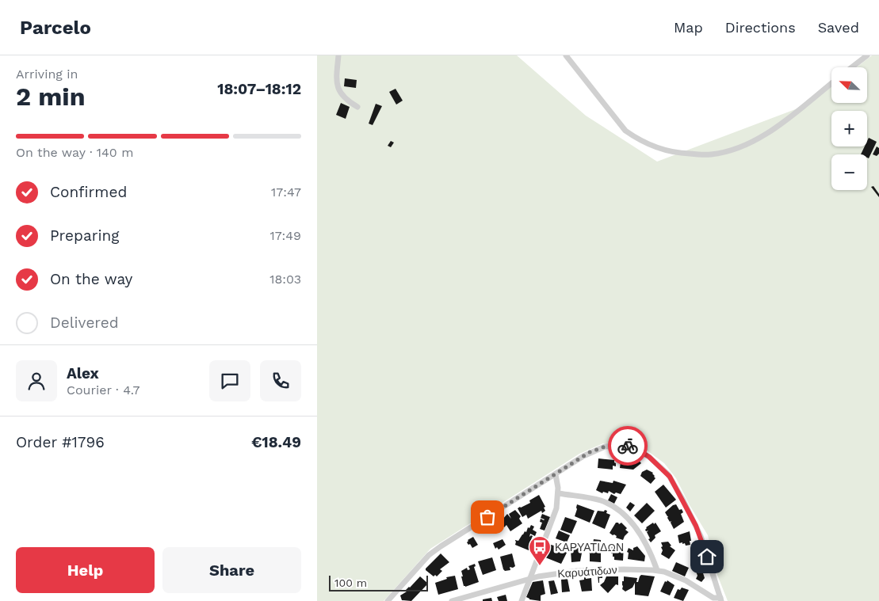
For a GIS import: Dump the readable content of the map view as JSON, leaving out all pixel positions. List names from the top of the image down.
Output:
{
  "streets": {
    "street": ["Καρυάτιδων"]
  },
  "places": {
    "bus stop": ["ΚΑΡΥΑΤΙΔΩΝ"]
  },
  "scale_bar": "100 m",
  "north": "top left",
  "page": {
    "header": "Parcelo",
    "nav": ["Map", "Directions", "Saved"],
    "heading": ["2 min", "Arriving in", "18:07–18:12"],
    "panel": [
      "Alex",
      "Courier · 4.7",
      "Order #1796",
      "€18.49"
    ],
    "map_buttons": ["+", "−"],
    "bar": "On the way · 140 m",
    "list": [
      ["Confirmed", "17:47"],
      ["Preparing", "17:49"],
      ["On the way", "18:03"],
      "Delivered"
    ],
    "buttons": ["Help", "Share"],
    "scale": "100 m"
  }
}
